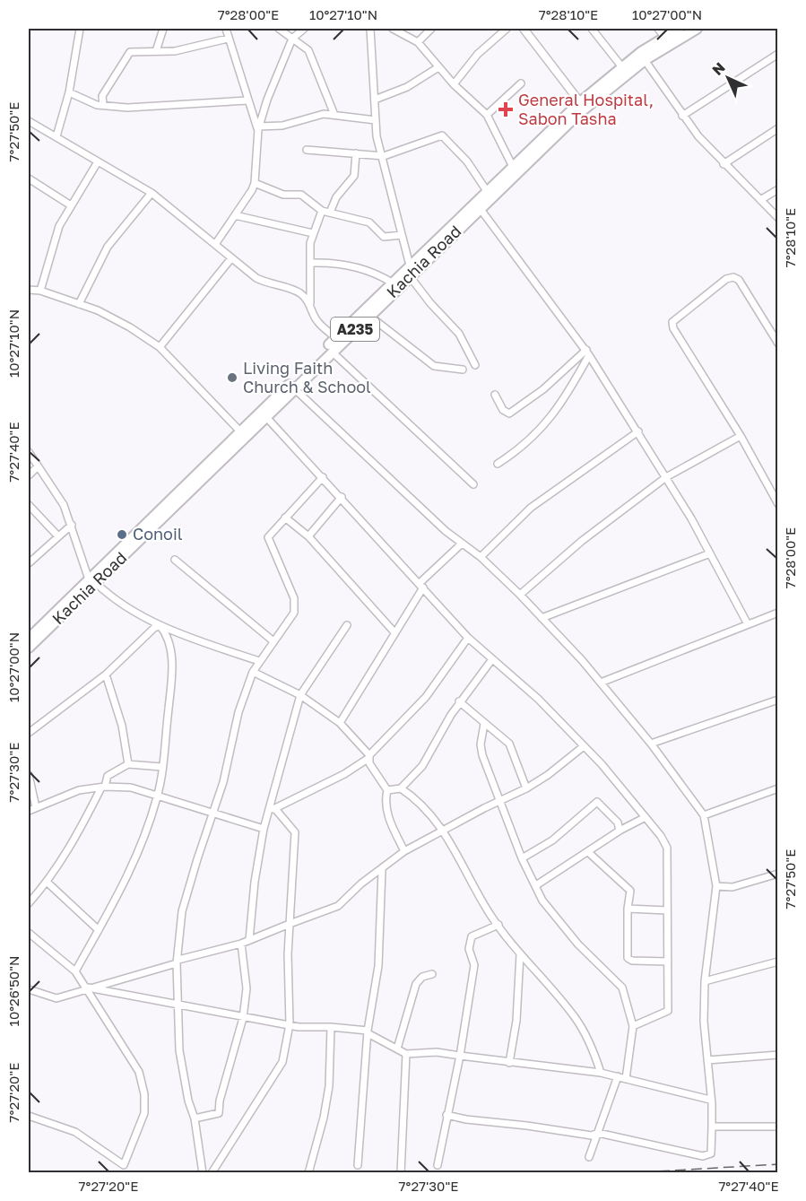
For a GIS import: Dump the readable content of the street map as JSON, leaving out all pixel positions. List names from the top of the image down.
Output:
{
  "streets": {
    "highway": ["Kachia Road", "A235"]
  },
  "places": {
    "health": ["General Hospital, Sabon Tasha"],
    "other": ["Living Faith Church & School", "Conoil"]
  },
  "north": "top left",
  "coordinates": [
    "7°28'00\"E",
    "10°27'10\"N",
    "7°28'10\"E",
    "10°27'00\"N",
    "7°27'50\"E",
    "7°27'40\"E",
    "7°27'30\"E",
    "10°26'50\"N",
    "7°27'20\"E"
  ]
}
